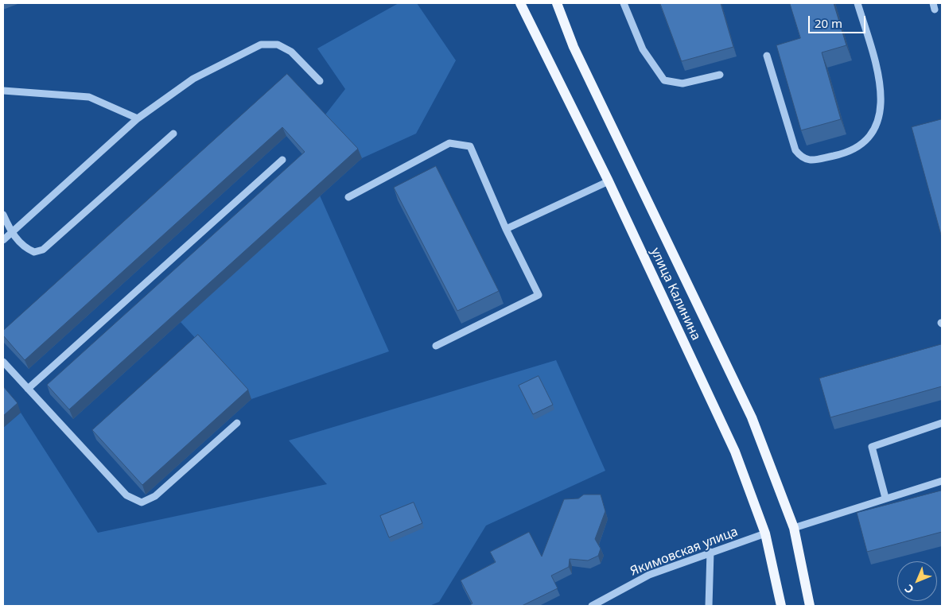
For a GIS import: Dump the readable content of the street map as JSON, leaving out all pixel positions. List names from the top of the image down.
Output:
{
  "streets": {
    "main road": ["улица Калинина"],
    "street": ["Якимовская улица"]
  },
  "crossings": [
    ["улица Калинина", "Якимовская улица"]
  ],
  "scale_bar": "20 m",
  "north": "bottom left"
}
